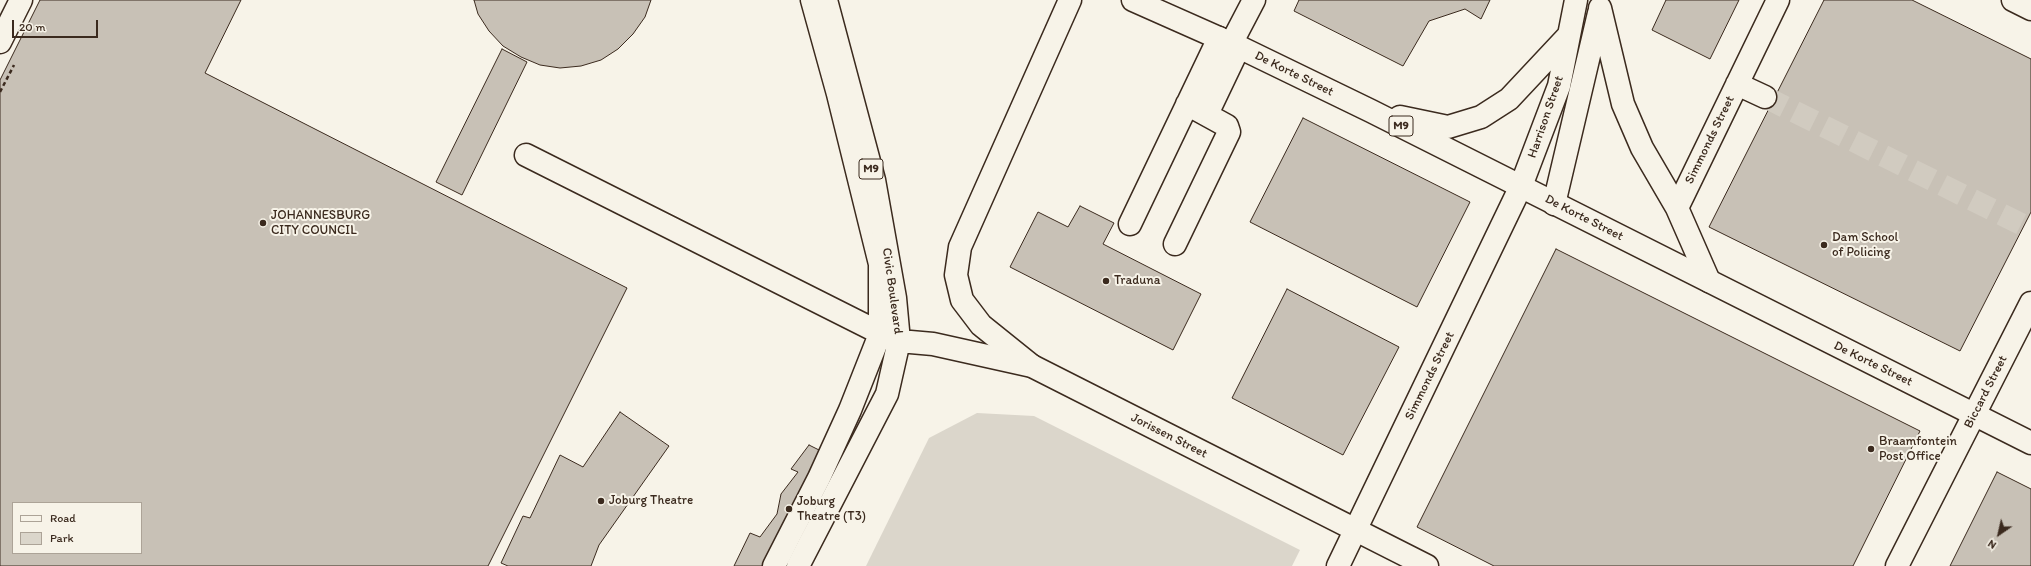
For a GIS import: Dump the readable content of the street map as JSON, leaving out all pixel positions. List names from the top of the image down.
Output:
{
  "streets": {
    "main road": [
      "De Korte Street",
      "Harrison Street",
      "M9",
      "Simmonds Street",
      "Civic Boulevard",
      "Biccard Street",
      "Jorissen Street"
    ]
  },
  "crossings": [
    ["De Korte Street", "Harrison Street"],
    ["De Korte Street", "Simmonds Street"],
    ["De Korte Street", "Biccard Street"],
    ["Harrison Street", "Simmonds Street"],
    ["Simmonds Street", "Jorissen Street"],
    ["Civic Boulevard", "Jorissen Street"]
  ],
  "places": [
    "JOHANNESBURG CITY COUNCIL",
    "Dam School of Policing",
    "Traduna",
    "Braamfontein Post Office",
    "Joburg Theatre",
    "Joburg Theatre (T3)"
  ],
  "legend": ["Road", "Park"],
  "scale_bar": "20 m",
  "north": "bottom left"
}
